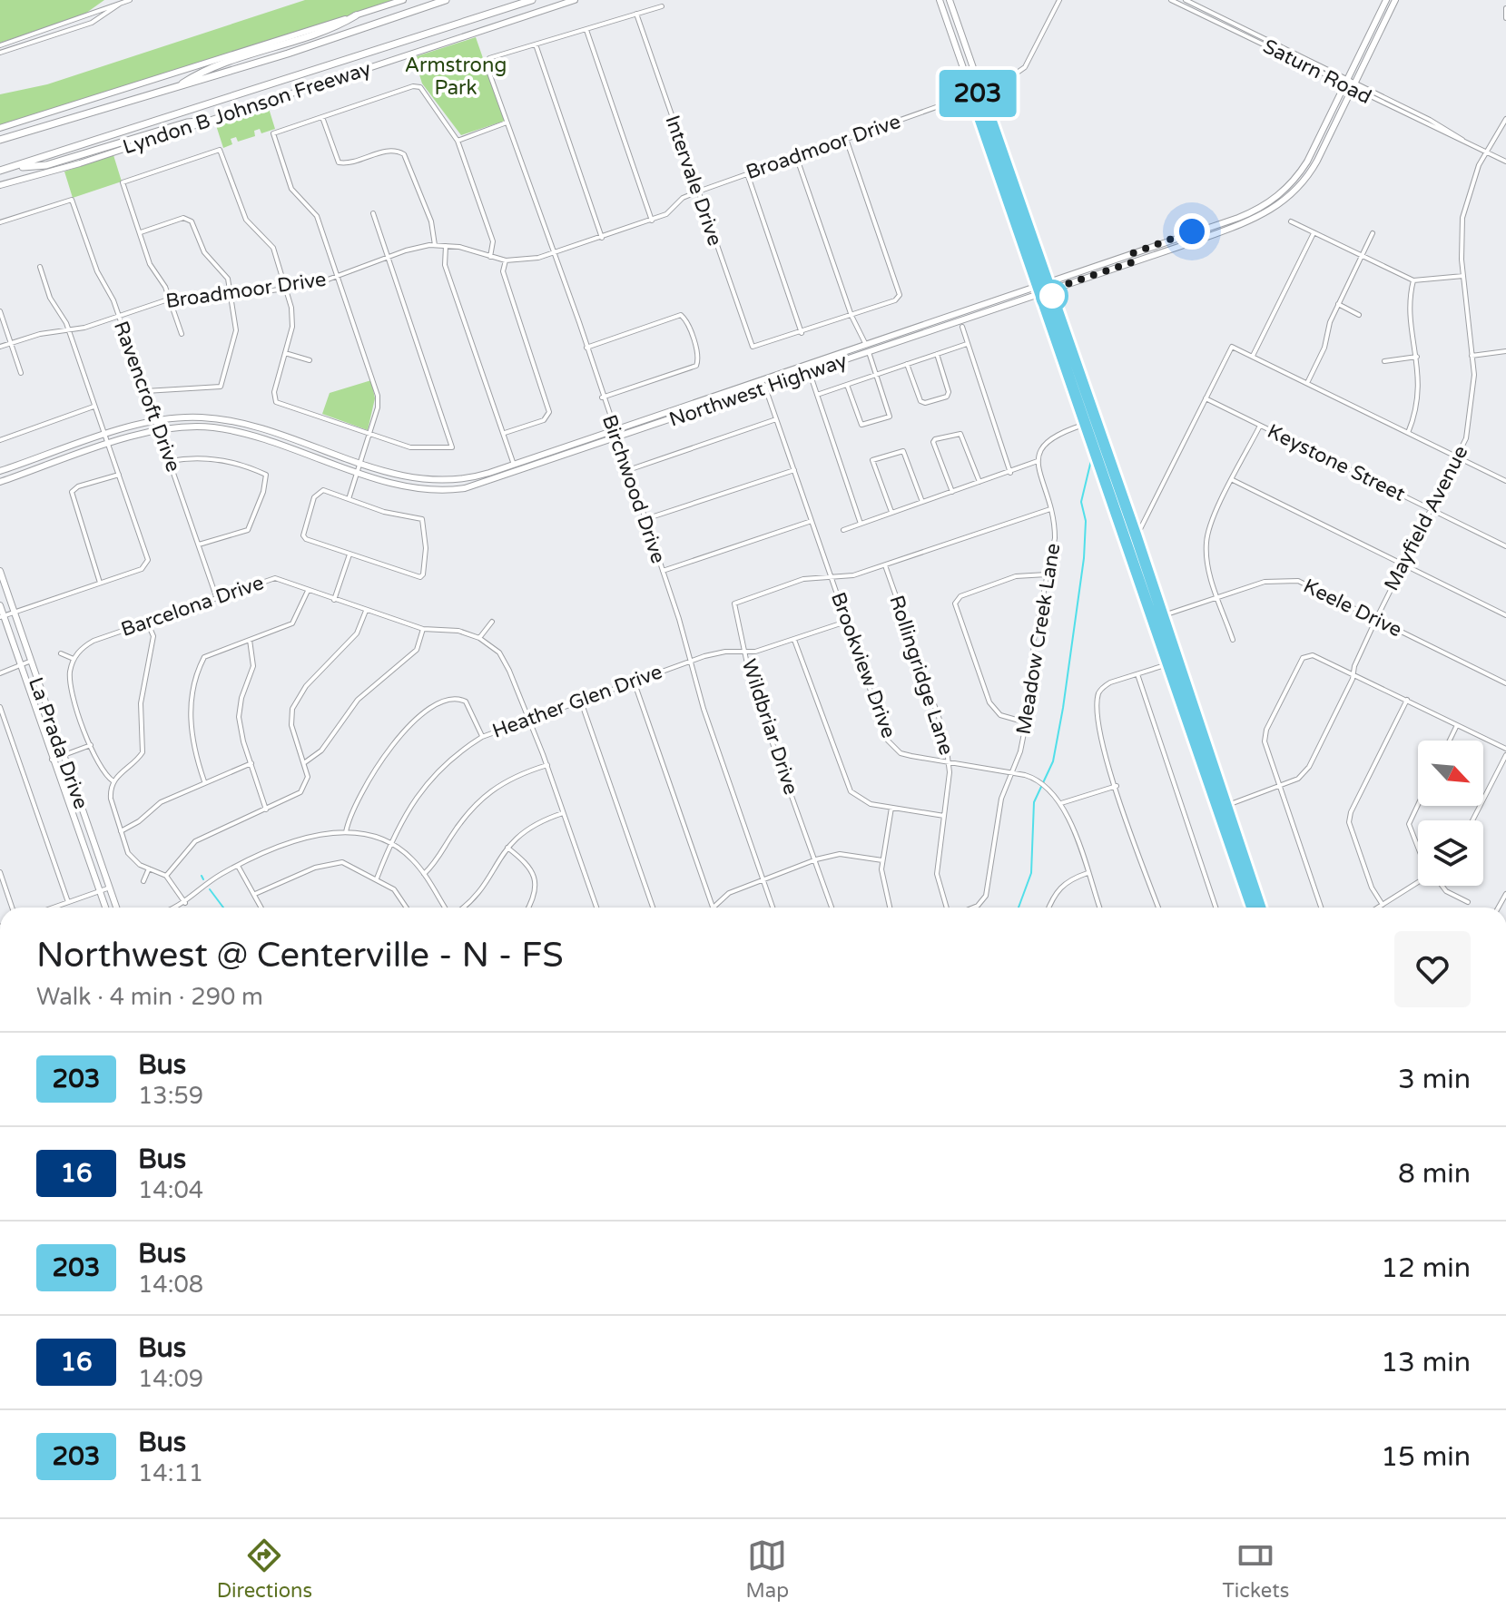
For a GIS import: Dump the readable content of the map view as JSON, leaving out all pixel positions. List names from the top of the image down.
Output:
{
  "streets": {
    "highway": ["Lyndon B Johnson Freeway"],
    "main road": ["Northwest Highway", "La Prada Drive"],
    "street": [
      "Saturn Road",
      "Broadmoor Drive",
      "Intervale Drive",
      "Ravencroft Drive",
      "Keystone Street",
      "Birchwood Drive",
      "Mayfield Avenue",
      "Barcelona Drive",
      "Keele Drive",
      "Meadow Creek Lane",
      "Brookview Drive",
      "Rollingridge Lane",
      "Heather Glen Drive",
      "Wildbriar Drive"
    ]
  },
  "crossings": [
    ["Saturn Road", "Northwest Highway"],
    ["Saturn Road", "Mayfield Avenue"],
    ["Broadmoor Drive", "Intervale Drive"],
    ["Broadmoor Drive", "Ravencroft Drive"],
    ["Broadmoor Drive", "Birchwood Drive"],
    ["Northwest Highway", "Ravencroft Drive"],
    ["Northwest Highway", "Birchwood Drive"],
    ["Northwest Highway", "Brookview Drive"],
    ["Ravencroft Drive", "Barcelona Drive"],
    ["Keystone Street", "Mayfield Avenue"],
    ["Birchwood Drive", "Heather Glen Drive"],
    ["Mayfield Avenue", "Keele Drive"],
    ["Meadow Creek Lane", "Brookview Drive"],
    ["Meadow Creek Lane", "Wildbriar Drive"],
    ["Brookview Drive", "Rollingridge Lane"],
    ["Brookview Drive", "Heather Glen Drive"],
    ["Brookview Drive", "Wildbriar Drive"],
    ["Rollingridge Lane", "Wildbriar Drive"],
    ["Heather Glen Drive", "Wildbriar Drive"]
  ],
  "parks": ["Armstrong Park"],
  "lines": ["bus line 203"],
  "north": "bottom right",
  "page": {
    "on_map": "203",
    "heading": ["Northwest @ Centerville - N - FS", "Walk · 4 min · 290 m"],
    "list": [
      {
        "mark": "203",
        "name": "Bus",
        "note": "13:59",
        "value": "3 min"
      },
      {
        "mark": "16",
        "name": "Bus",
        "note": "14:04",
        "value": "8 min"
      },
      {
        "mark": "203",
        "name": "Bus",
        "note": "14:08",
        "value": "12 min"
      },
      {
        "mark": "16",
        "name": "Bus",
        "note": "14:09",
        "value": "13 min"
      },
      {
        "mark": "203",
        "name": "Bus",
        "note": "14:11",
        "value": "15 min"
      }
    ],
    "tabs": ["Directions", "Map", "Tickets"]
  }
}
